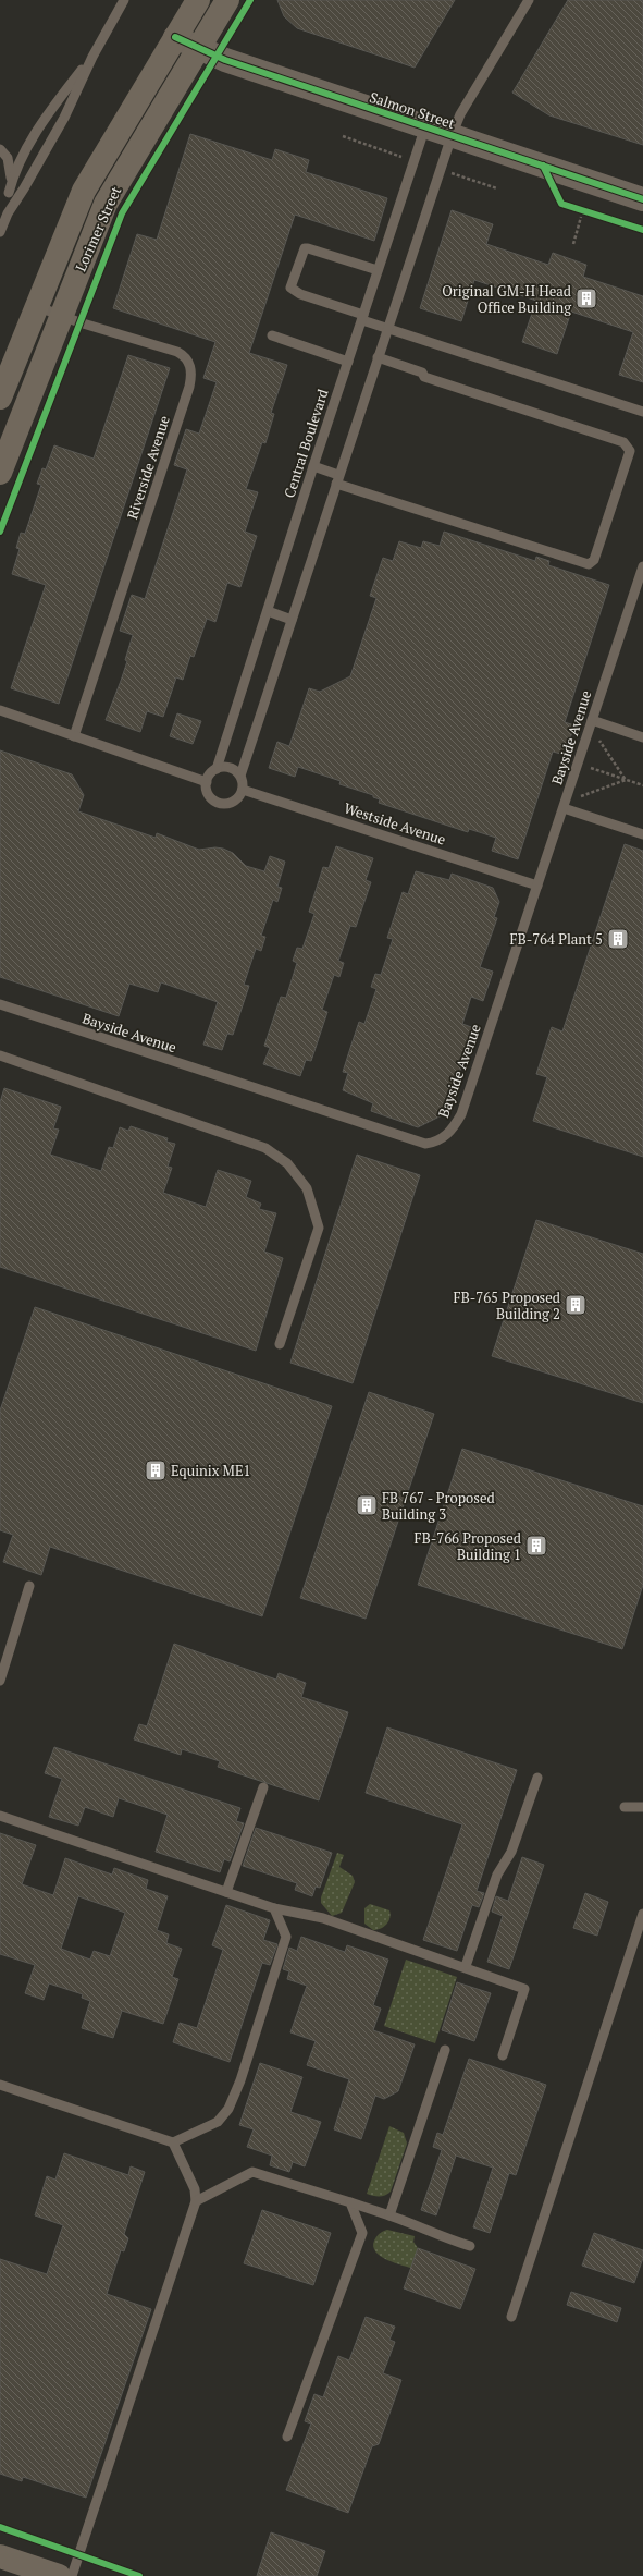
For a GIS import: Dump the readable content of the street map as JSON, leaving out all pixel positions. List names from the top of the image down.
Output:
{
  "streets": {
    "main road": ["Lorimer Street"],
    "street": ["Salmon Street"],
    "lane": [
      "Central Boulevard",
      "Riverside Avenue",
      "Bayside Avenue",
      "Westside Avenue"
    ]
  },
  "crossings": [
    ["Salmon Street", "Lorimer Street"],
    ["Salmon Street", "Central Boulevard"],
    ["Lorimer Street", "Riverside Avenue"],
    ["Central Boulevard", "Westside Avenue"],
    ["Bayside Avenue", "Westside Avenue"]
  ],
  "places": {
    "building": [
      "Original GM-H Head Office Building",
      "FB-764 Plant 5",
      "FB-765 Proposed Building 2",
      "Equinix ME1",
      "FB 767 - Proposed Building 3",
      "FB-766 Proposed Building 1"
    ]
  }
}
